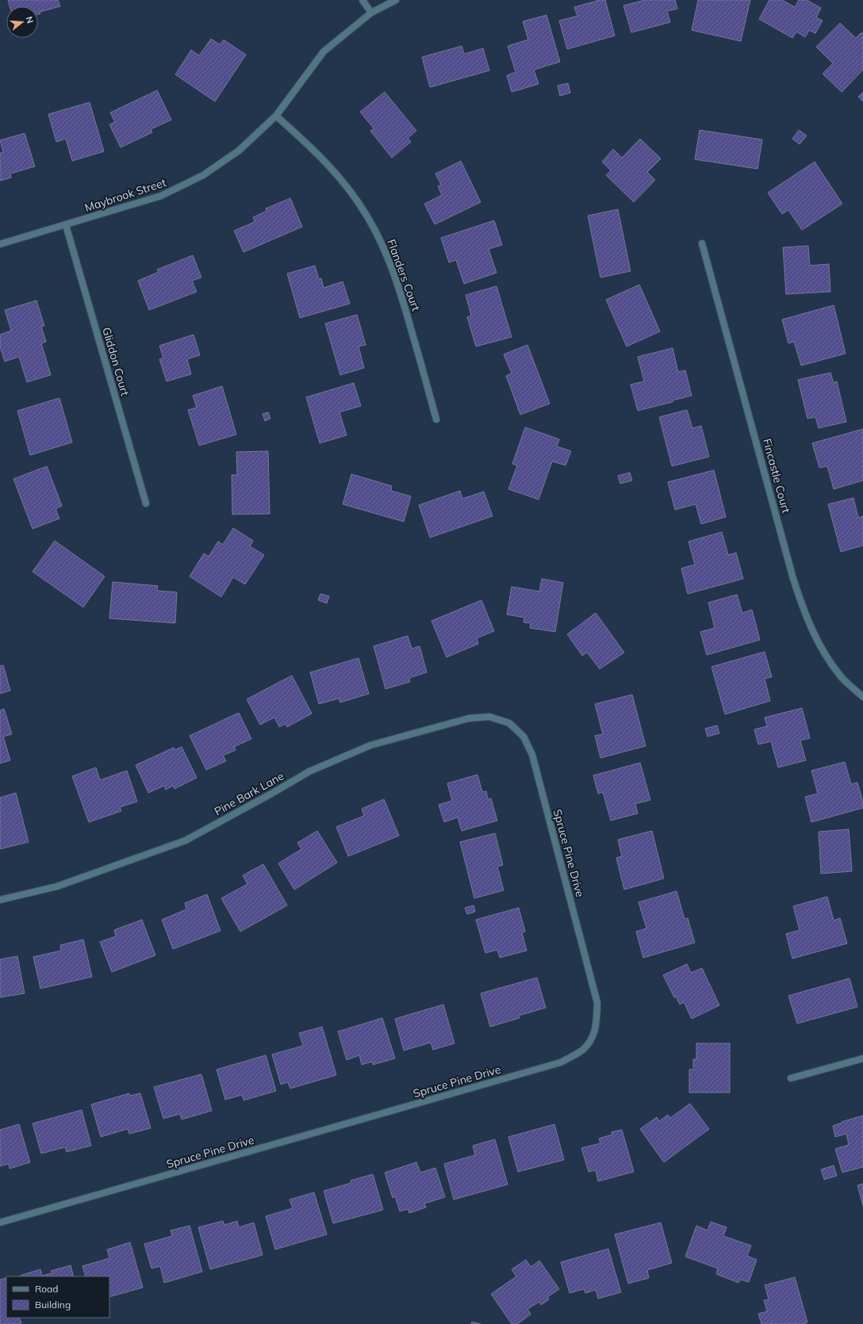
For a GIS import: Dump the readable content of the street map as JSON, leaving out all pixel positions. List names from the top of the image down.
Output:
{
  "streets": {
    "street": [
      "Maybrook Street",
      "Flanders Court",
      "Gliddon Court",
      "Fincastle Court",
      "Pine Bark Lane",
      "Spruce Pine Drive"
    ]
  },
  "crossings": [
    ["Maybrook Street", "Flanders Court"],
    ["Maybrook Street", "Gliddon Court"],
    ["Pine Bark Lane", "Spruce Pine Drive"]
  ],
  "legend": ["Road", "Building"],
  "north": "right"
}
